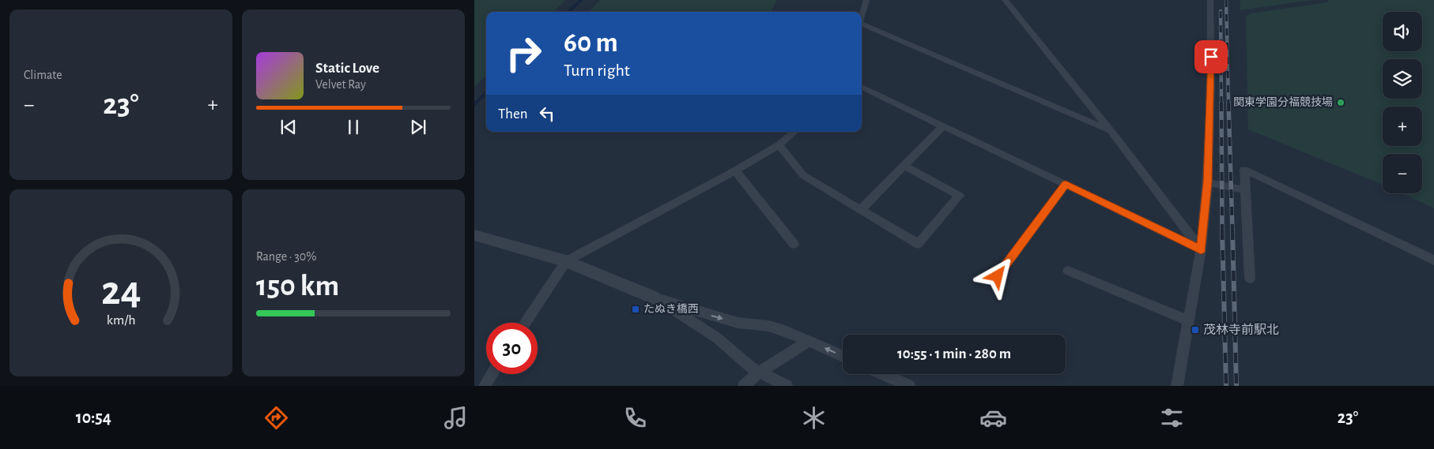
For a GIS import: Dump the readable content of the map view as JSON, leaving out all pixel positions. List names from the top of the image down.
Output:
{
  "places": {
    "other": ["関東学園分福競技場"],
    "transit": ["たぬき橋西", "茂林寺前駅北"]
  },
  "page": {
    "tile": [
      "Climate",
      ["Range · 30%", "150 km"]
    ],
    "map_buttons": ["+", "−"],
    "turn": ["60 m", "Turn right"],
    "song": ["Static Love", "Velvet Ray"],
    "heat": ["−", "23°", "+"],
    "then": "Then",
    "limit": "30",
    "trip": "10:55 · 1 min · 280 m",
    "tabs": ["10:54", "23°"],
    "gauge": ["24", "km/h"]
  }
}
